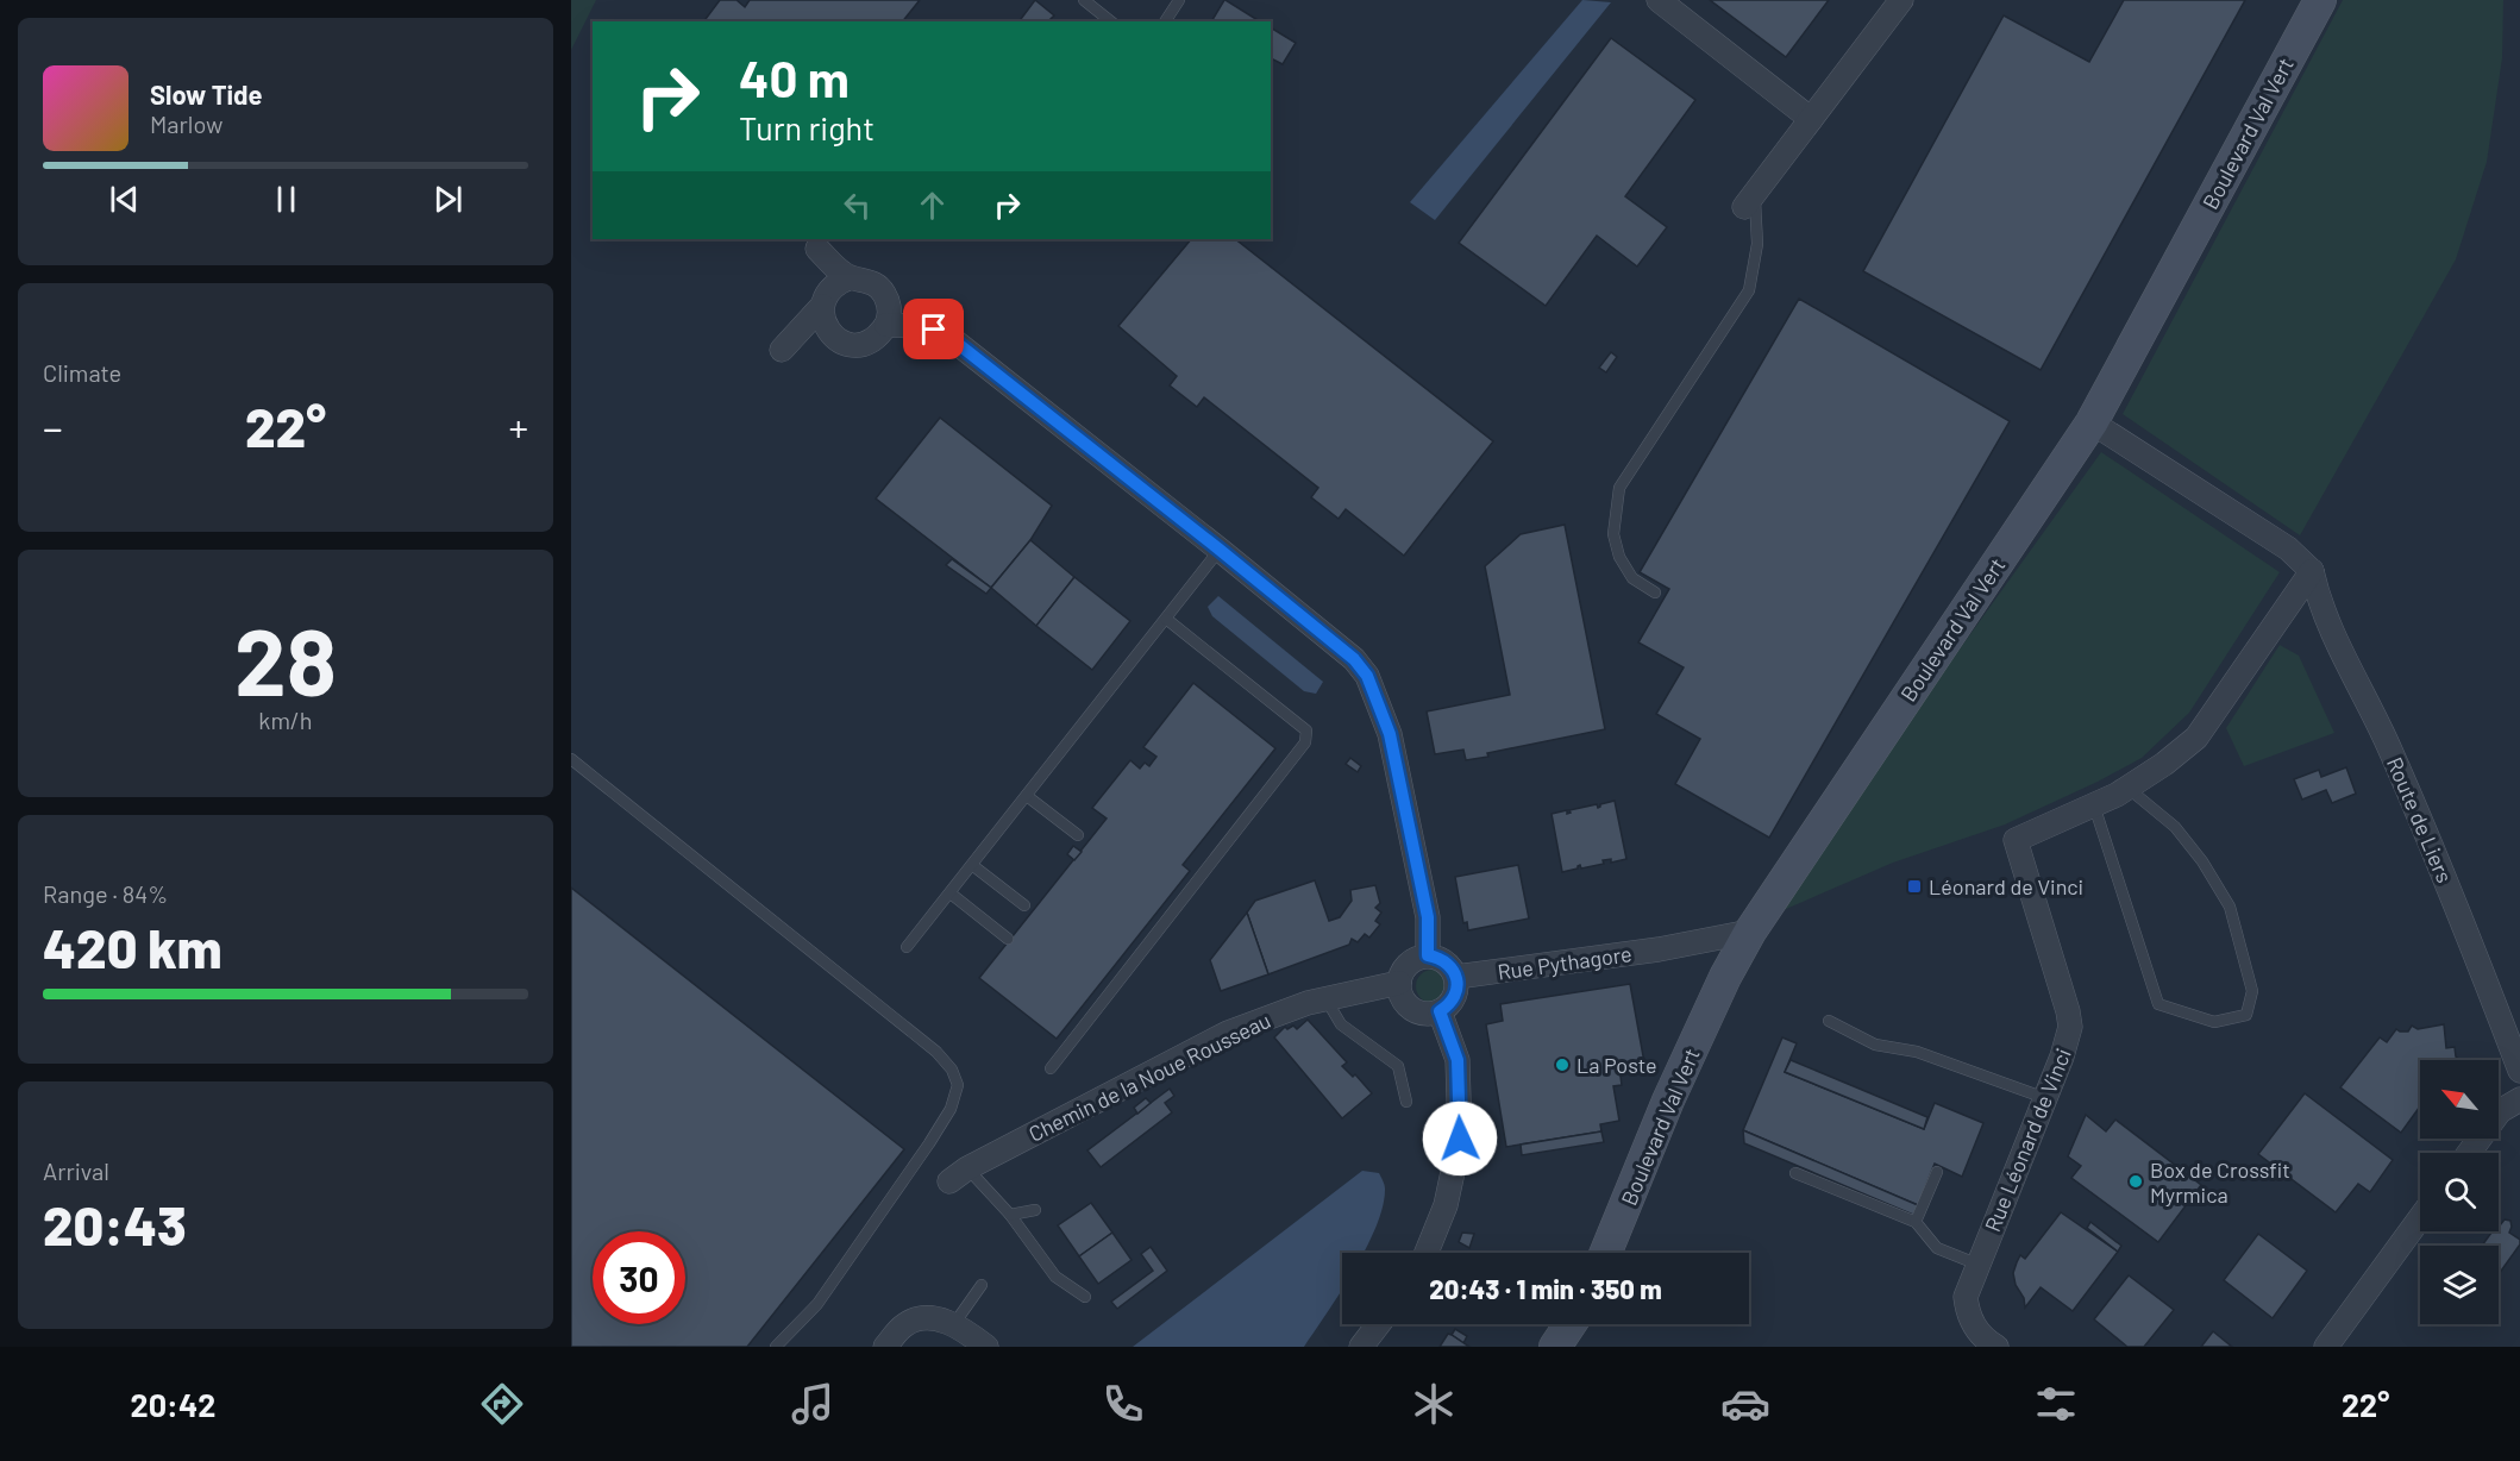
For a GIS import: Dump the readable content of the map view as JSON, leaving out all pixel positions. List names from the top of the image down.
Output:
{
  "streets": {
    "street": [
      "Boulevard Val Vert",
      "Route de Liers",
      "Rue Pythagore",
      "Chemin de la Noue Rousseau",
      "Rue Léonard de Vinci"
    ]
  },
  "crossings": [
    ["Boulevard Val Vert", "Rue Pythagore"],
    ["Rue Pythagore", "Chemin de la Noue Rousseau"]
  ],
  "places": {
    "transit": ["Léonard de Vinci"],
    "other": ["La Poste", "Box de Crossfit Myrmica"]
  },
  "north": "top left",
  "page": {
    "turn": ["40 m", "Turn right"],
    "song": ["Slow Tide", "Marlow"],
    "tile": [
      "Climate",
      ["28", "km/h"],
      ["Range · 84%", "420 km"],
      ["Arrival", "20:43"]
    ],
    "heat": ["−", "22°", "+"],
    "limit": "30",
    "trip": "20:43 · 1 min · 350 m",
    "tabs": ["20:42", "22°"]
  }
}
